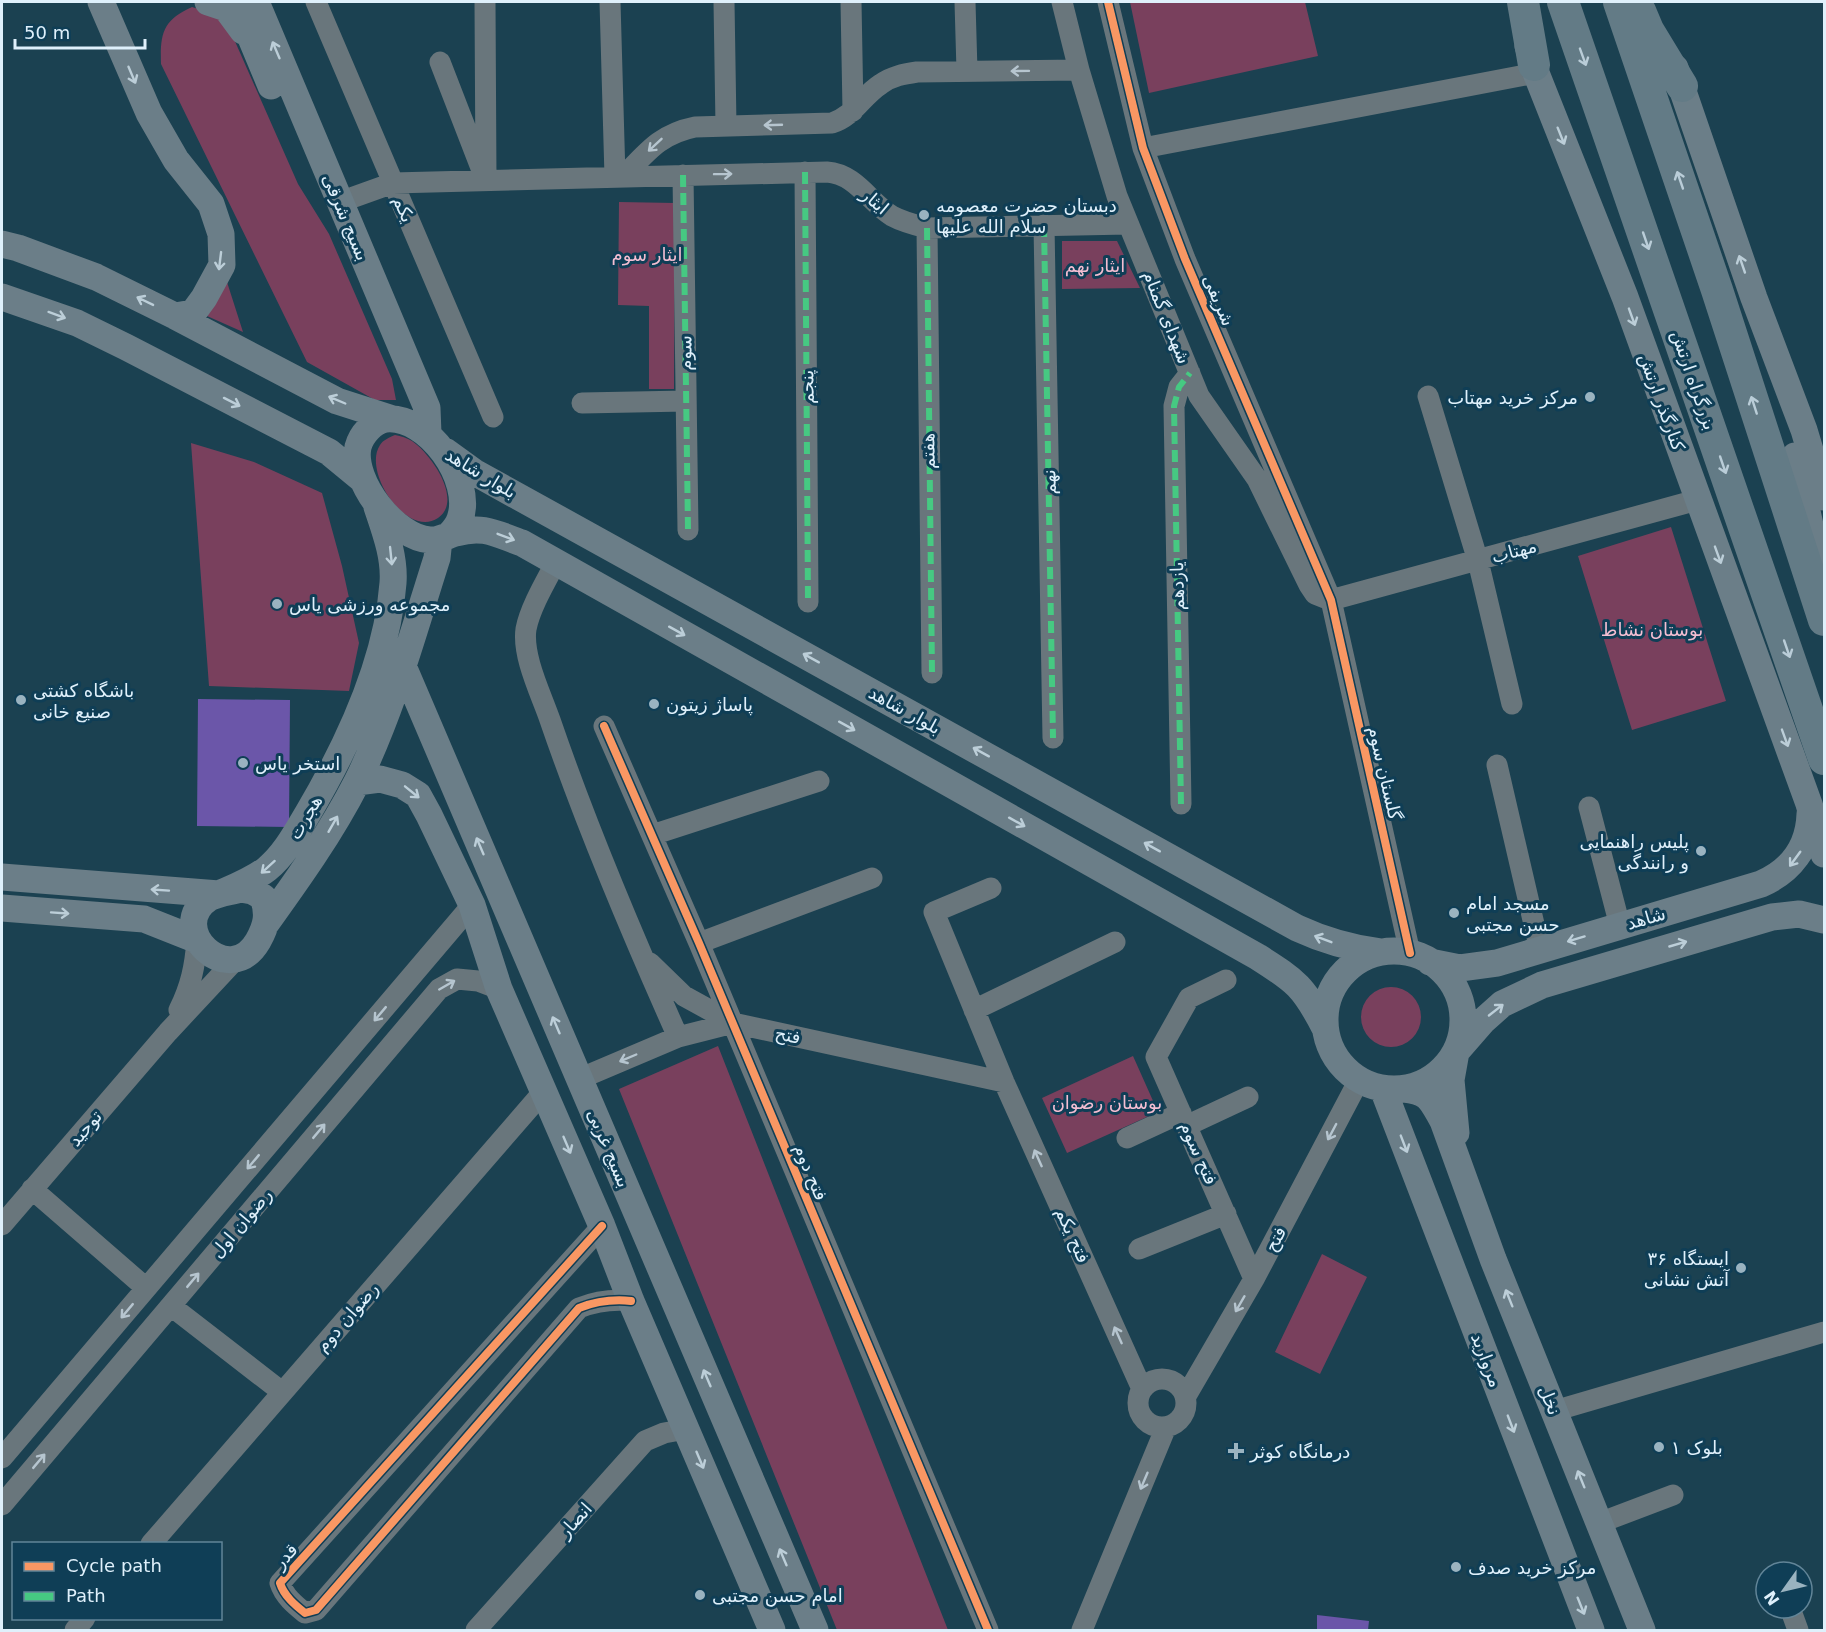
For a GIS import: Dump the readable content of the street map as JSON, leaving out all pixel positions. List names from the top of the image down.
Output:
{
  "streets": {
    "highway": ["بزرگراه ارتش"],
    "main road": [
      "بسیج شرقی",
      "کنارگذر ارتش",
      "بلوار شاهد",
      "هجرت",
      "شاهد",
      "بسیج غربی",
      "مروارید",
      "نخل"
    ],
    "street": [
      "ایثار",
      "یکم",
      "شریفی",
      "شهدای گمنام",
      "سوم",
      "پنجم",
      "هفتم",
      "نهم",
      "مهتاب",
      "یازدهم",
      "گلستان سوم",
      "فتح",
      "توحید",
      "فتح سوم",
      "فتح دوم",
      "رضوان اول",
      "فتح یکم",
      "رضوان دوم",
      "انصار",
      "قدر"
    ]
  },
  "crossings": [
    ["ایثار", "یکم"],
    ["ایثار", "بسیج شرقی"],
    ["ایثار", "شهدای گمنام"],
    ["ایثار", "سوم"],
    ["ایثار", "پنجم"],
    ["ایثار", "هفتم"],
    ["ایثار", "نهم"],
    ["بسیج شرقی", "بلوار شاهد"],
    ["بسیج شرقی", "هجرت"],
    ["شریفی", "شهدای گمنام"],
    ["شریفی", "مهتاب"],
    ["شریفی", "گلستان سوم"],
    ["شهدای گمنام", "مهتاب"],
    ["شهدای گمنام", "یازدهم"],
    ["شهدای گمنام", "گلستان سوم"],
    ["کنارگذر ارتش", "مهتاب"],
    ["کنارگذر ارتش", "شاهد"],
    ["بلوار شاهد", "گلستان سوم"],
    ["بلوار شاهد", "هجرت"],
    ["بلوار شاهد", "شاهد"],
    ["بلوار شاهد", "فتح"],
    ["بلوار شاهد", "مروارید"],
    ["مهتاب", "گلستان سوم"],
    ["گلستان سوم", "شاهد"],
    ["گلستان سوم", "فتح"],
    ["گلستان سوم", "مروارید"],
    ["هجرت", "بسیج غربی"],
    ["شاهد", "فتح"],
    ["شاهد", "مروارید"],
    ["فتح", "بسیج غربی"],
    ["فتح", "فتح سوم"],
    ["فتح", "فتح دوم"],
    ["فتح", "فتح یکم"],
    ["فتح", "مروارید"],
    ["بسیج غربی", "رضوان اول"],
    ["بسیج غربی", "رضوان دوم"],
    ["بسیج غربی", "انصار"],
    ["بسیج غربی", "قدر"]
  ],
  "one_way": [
    "فتح",
    "فتح یکم",
    "مروارید",
    "نخل"
  ],
  "parks": [
    "ایثار سوم",
    "ایثار نهم",
    "بوستان نشاط",
    "بوستان رضوان"
  ],
  "places": {
    "other": [
      "دبستان حضرت معصومه سلام الله علیها",
      "مرکز خرید مهتاب",
      "مجموعه ورزشی یاس",
      "باشگاه کشتی صنیع خانی",
      "پاساژ زیتون",
      "استخر یاس",
      "پلیس راهنمایی و رانندگی",
      "مسجد امام حسن مجتبی",
      "ایستگاه ۳۶ آتش نشانی",
      "۱ بلوک",
      "مرکز خرید صدف",
      "امام حسن مجتبی"
    ],
    "health": ["درمانگاه کوثر"]
  },
  "legend": ["Cycle path", "Path"],
  "scale_bar": "50 m",
  "north": "bottom left"
}
